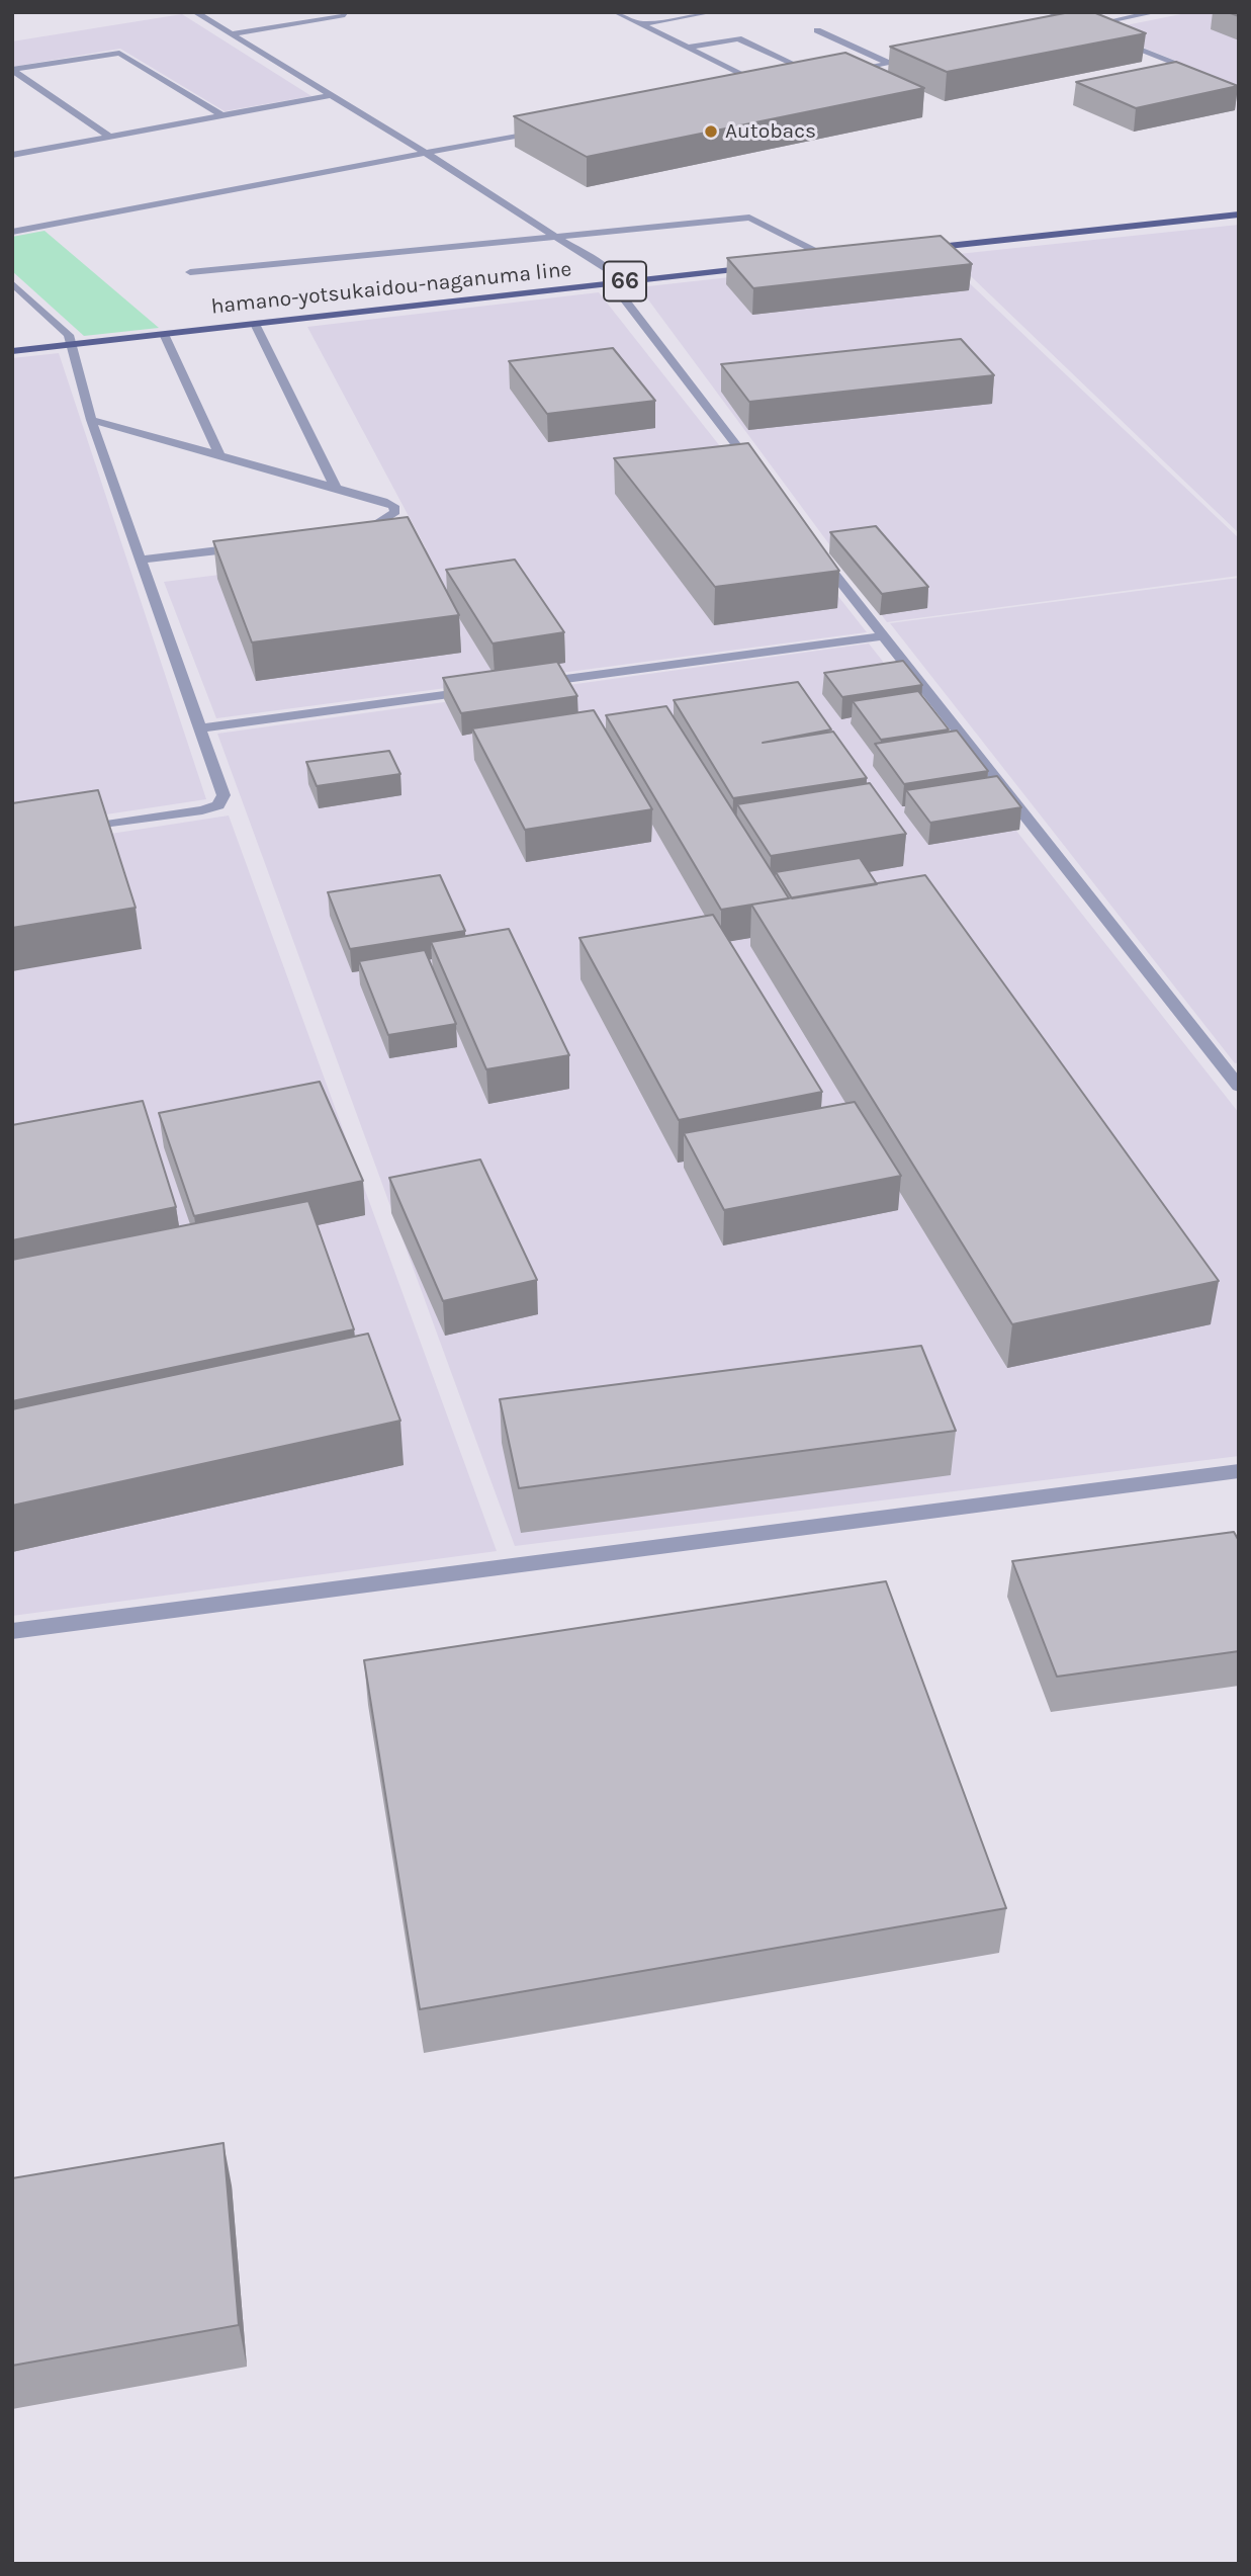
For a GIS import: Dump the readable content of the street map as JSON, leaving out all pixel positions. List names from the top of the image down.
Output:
{
  "streets": {
    "main road": ["66", "hamano-yotsukaidou-naganuma line"]
  },
  "places": ["Autobacs"]
}
